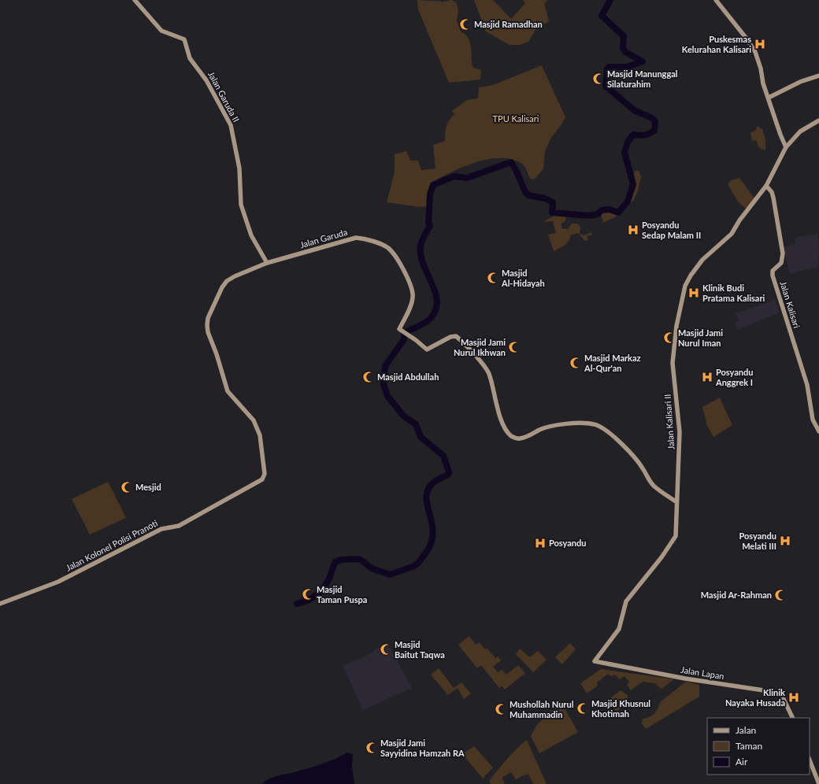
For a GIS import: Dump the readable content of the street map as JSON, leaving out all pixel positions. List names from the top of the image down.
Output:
{
  "streets": {
    "street": [
      "Jalan Garuda II",
      "Jalan Garuda",
      "Jalan Kalisari",
      "Jalan Kalisari II",
      "Jalan Kolonel Polisi Pranoti",
      "Jalan Lapan"
    ]
  },
  "crossings": [
    ["Jalan Garuda II", "Jalan Garuda"],
    ["Jalan Garuda II", "Jalan Kolonel Polisi Pranoti"],
    ["Jalan Garuda", "Jalan Kalisari II"],
    ["Jalan Garuda", "Jalan Kolonel Polisi Pranoti"],
    ["Jalan Kalisari", "Jalan Kalisari II"],
    ["Jalan Kalisari II", "Jalan Lapan"]
  ],
  "parks": ["TPU Kalisari"],
  "places": {
    "mosque": [
      "Masjid Ramadhan",
      "Masjid Manunggal Silaturahim",
      "Masjid Al-Hidayah",
      "Masjid Jami Nurul Iman",
      "Masjid Jami Nurul Ikhwan",
      "Masjid Markaz Al-Qur'an",
      "Masjid Abdullah",
      "Mesjid",
      "Masjid Taman Puspa",
      "Masjid Ar-Rahman",
      "Masjid Baitut Taqwa",
      "Masjid Khusnul Khotimah",
      "Mushollah Nurul Muhammadin",
      "Masjid Jami Sayyidina Hamzah RA"
    ],
    "hospital": [
      "Puskesmas Kelurahan Kalisari",
      "Posyandu Sedap Malam II",
      "Klinik Budi Pratama Kalisari",
      "Posyandu Anggrek I",
      "Posyandu Melati III",
      "Posyandu",
      "Klinik Nayaka Husada"
    ]
  },
  "legend": ["Jalan", "Taman", "Air"]
}
